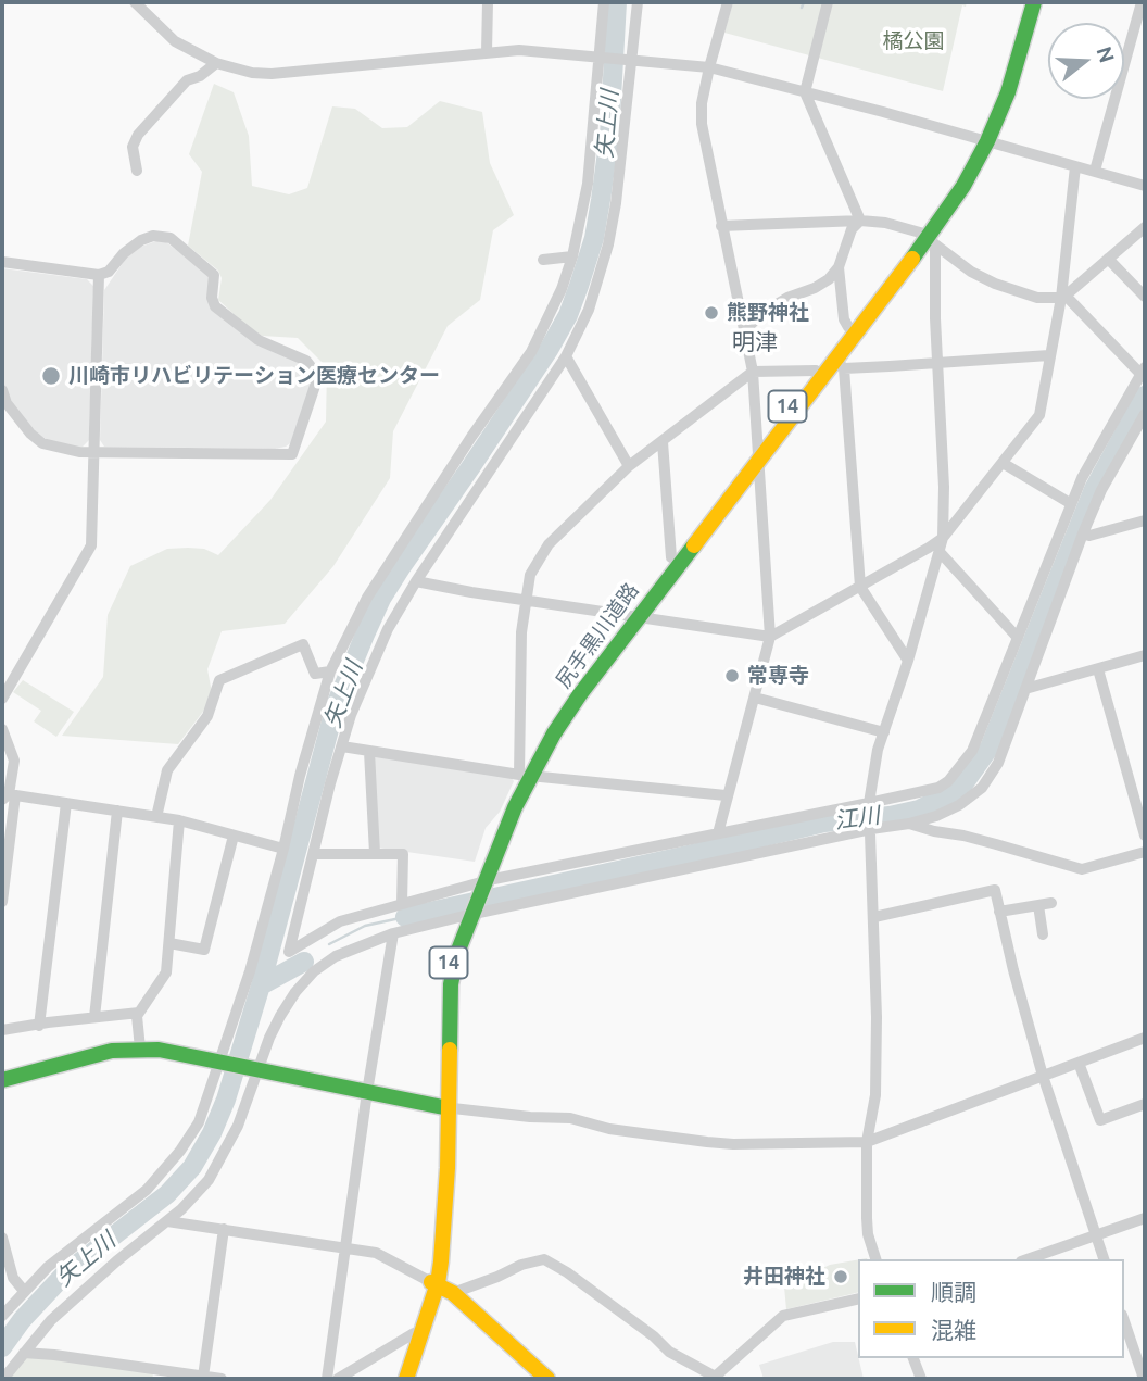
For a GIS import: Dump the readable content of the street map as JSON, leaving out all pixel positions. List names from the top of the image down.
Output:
{
  "streets": {
    "main road": ["14", "尻手黒川道路"]
  },
  "districts": ["明津"],
  "water": ["矢上川", "江川"],
  "parks": ["橘公園"],
  "places": [
    "熊野神社",
    "川崎市リハビリテーション医療センター",
    "常専寺",
    "井田神社"
  ],
  "legend": ["順調", "混雑"],
  "north": "right"
}
